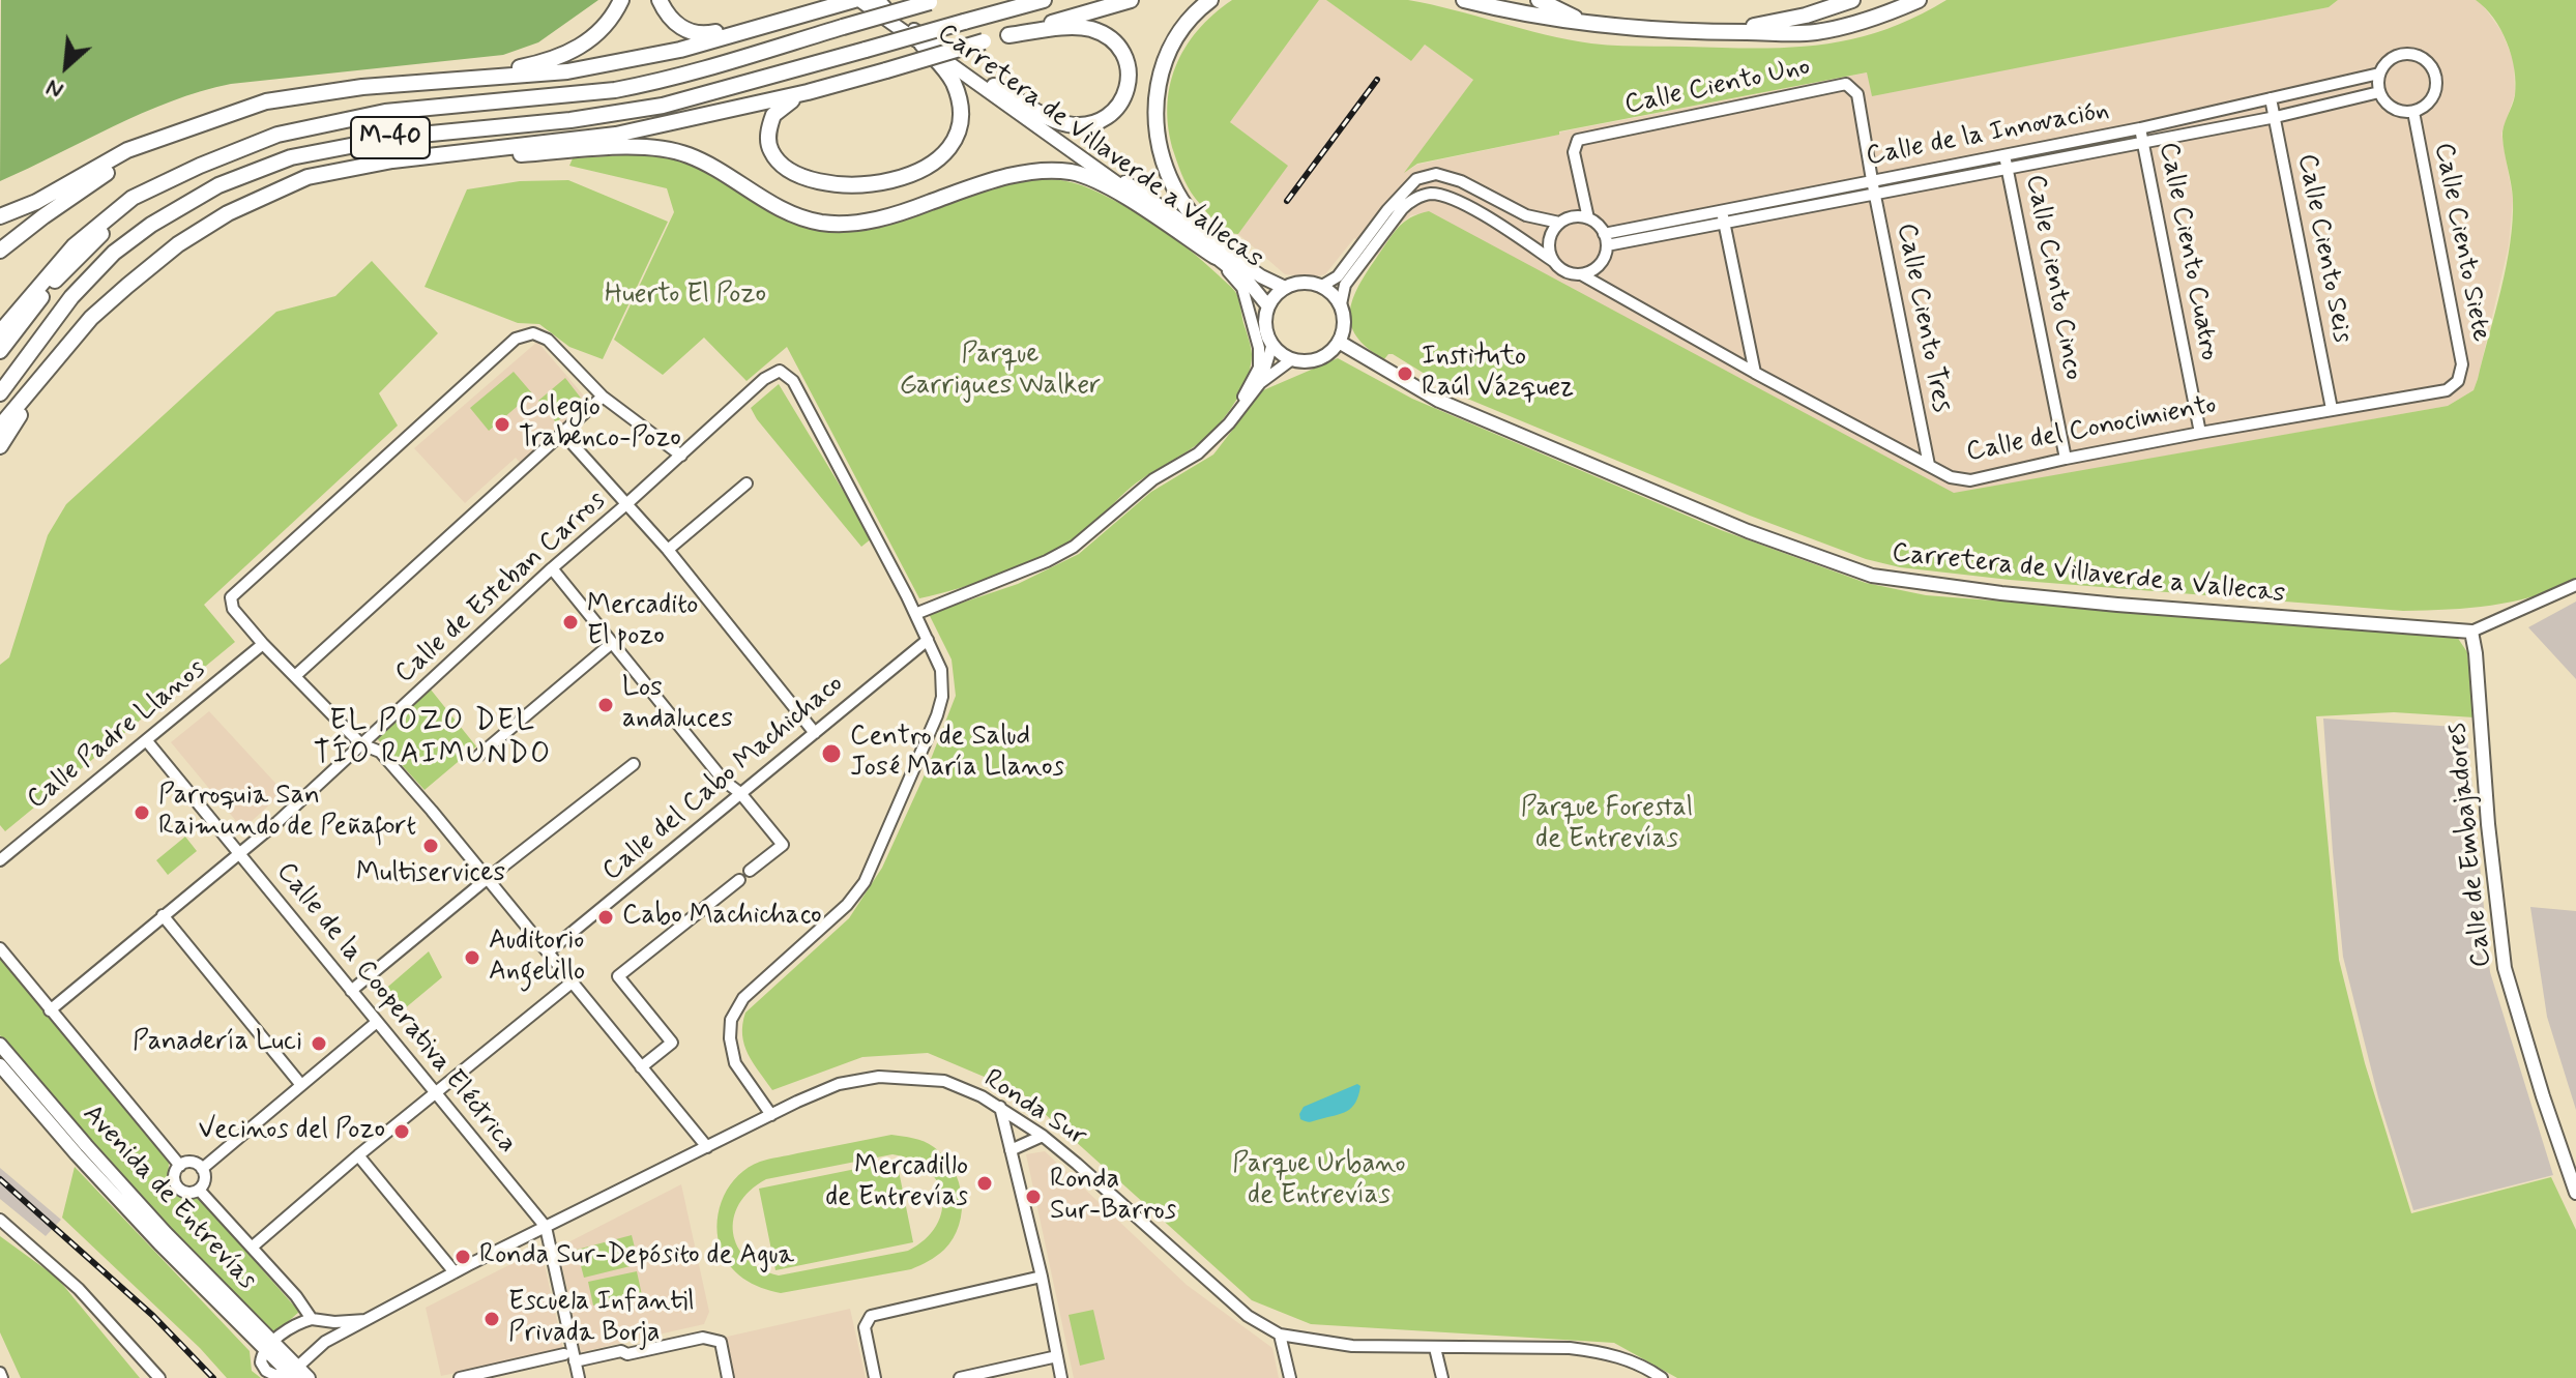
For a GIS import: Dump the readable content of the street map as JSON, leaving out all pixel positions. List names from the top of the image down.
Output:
{
  "streets": {
    "highway": ["M-40"],
    "main road": ["Carretera de Villaverde a Vallecas", "Calle de Embajadores", "Avenida de Entrevías"],
    "street": [
      "Calle Ciento Uno",
      "Calle de la Innovación",
      "Calle Ciento Siete",
      "Calle Ciento Seis",
      "Calle Ciento Cuatro",
      "Calle Ciento Cinco",
      "Calle Ciento Tres",
      "Calle del Conocimiento",
      "Calle de Esteban Carros",
      "Calle Padre Llanos",
      "Calle del Cabo Machichaco",
      "Calle de la Cooperativa Eléctrica",
      "Ronda Sur"
    ]
  },
  "crossings": [
    ["Calle Ciento Uno", "Calle de la Innovación"],
    ["Calle Ciento Uno", "Calle Ciento Tres"],
    ["Calle Ciento Uno", "Calle del Conocimiento"],
    ["Calle de la Innovación", "Calle Ciento Siete"],
    ["Calle de la Innovación", "Calle Ciento Seis"],
    ["Calle de la Innovación", "Calle Ciento Cuatro"],
    ["Calle de la Innovación", "Calle Ciento Cinco"],
    ["Calle de la Innovación", "Calle Ciento Tres"],
    ["Calle de la Innovación", "Calle del Conocimiento"],
    ["Carretera de Villaverde a Vallecas", "Calle de Embajadores"],
    ["Calle Ciento Siete", "Calle del Conocimiento"],
    ["Calle Ciento Seis", "Calle del Conocimiento"],
    ["Calle Ciento Cuatro", "Calle del Conocimiento"],
    ["Calle Ciento Cinco", "Calle del Conocimiento"],
    ["Calle Ciento Tres", "Calle del Conocimiento"],
    ["Calle de Esteban Carros", "Calle de la Cooperativa Eléctrica"],
    ["Calle Padre Llanos", "Calle de la Cooperativa Eléctrica"],
    ["Calle de la Cooperativa Eléctrica", "Ronda Sur"],
    ["Ronda Sur", "Avenida de Entrevías"]
  ],
  "districts": ["EL POZO DEL TÍO RAIMUNDO"],
  "parks": [
    "Huerto El Pozo",
    "Parque Garrigues Walker",
    "Parque Forestal de Entrevías",
    "Parque Urbano de Entrevías"
  ],
  "places": [
    "Instituto Raúl Vázquez",
    "Colegio Trabenco-Pozo",
    "Mercadito El pozo",
    "Los andaluces",
    "Centro de Salud José María Llanos",
    "Parroquia San Raimundo de Peñafort",
    "Multiservices",
    "Cabo Machichaco",
    "Auditorio Angelillo",
    "Panadería Luci",
    "Vecinos del Pozo",
    "Mercadillo de Entrevías",
    "Ronda Sur-Barros",
    "Ronda Sur-Depósito de Agua",
    "Escuela Infantil Privada Borja"
  ],
  "north": "bottom left"
}
